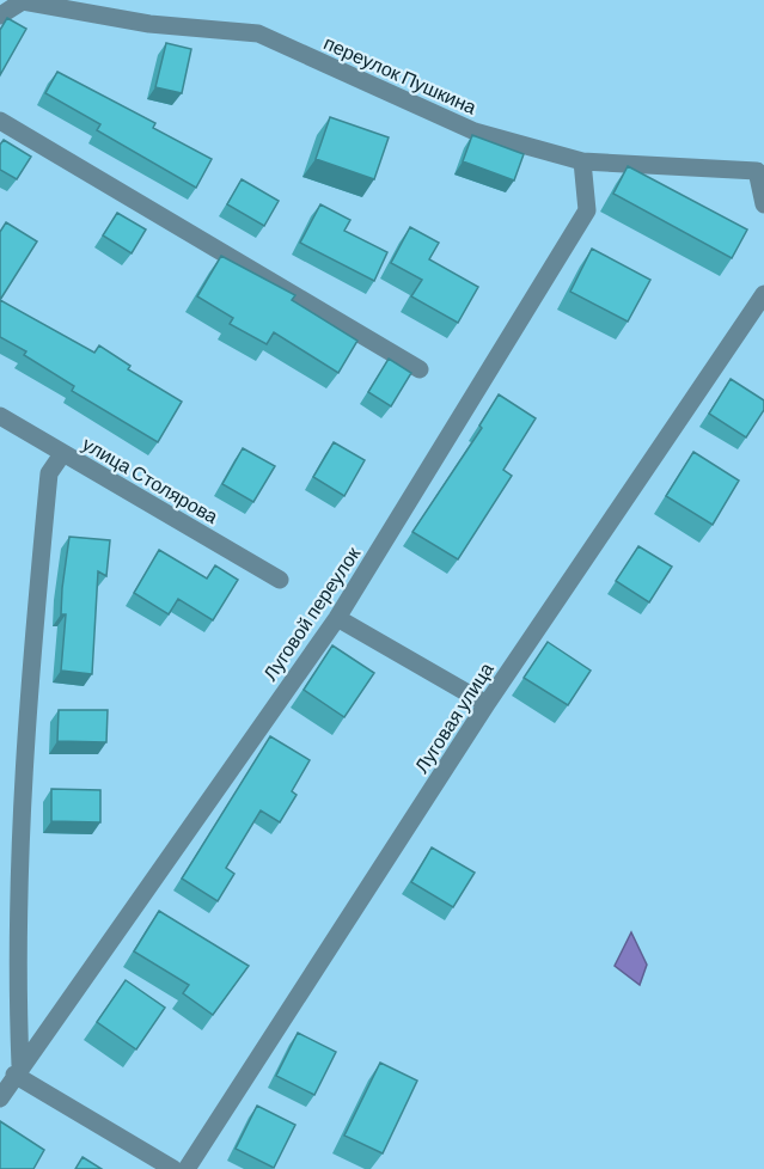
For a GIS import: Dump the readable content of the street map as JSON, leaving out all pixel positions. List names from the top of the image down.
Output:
{
  "streets": {
    "street": [
      "переулок Пушкина",
      "улица Столярова",
      "Луговой переулок",
      "Луговая улица"
    ]
  },
  "crossings": [
    ["переулок Пушкина", "Луговой переулок"]
  ]
}
